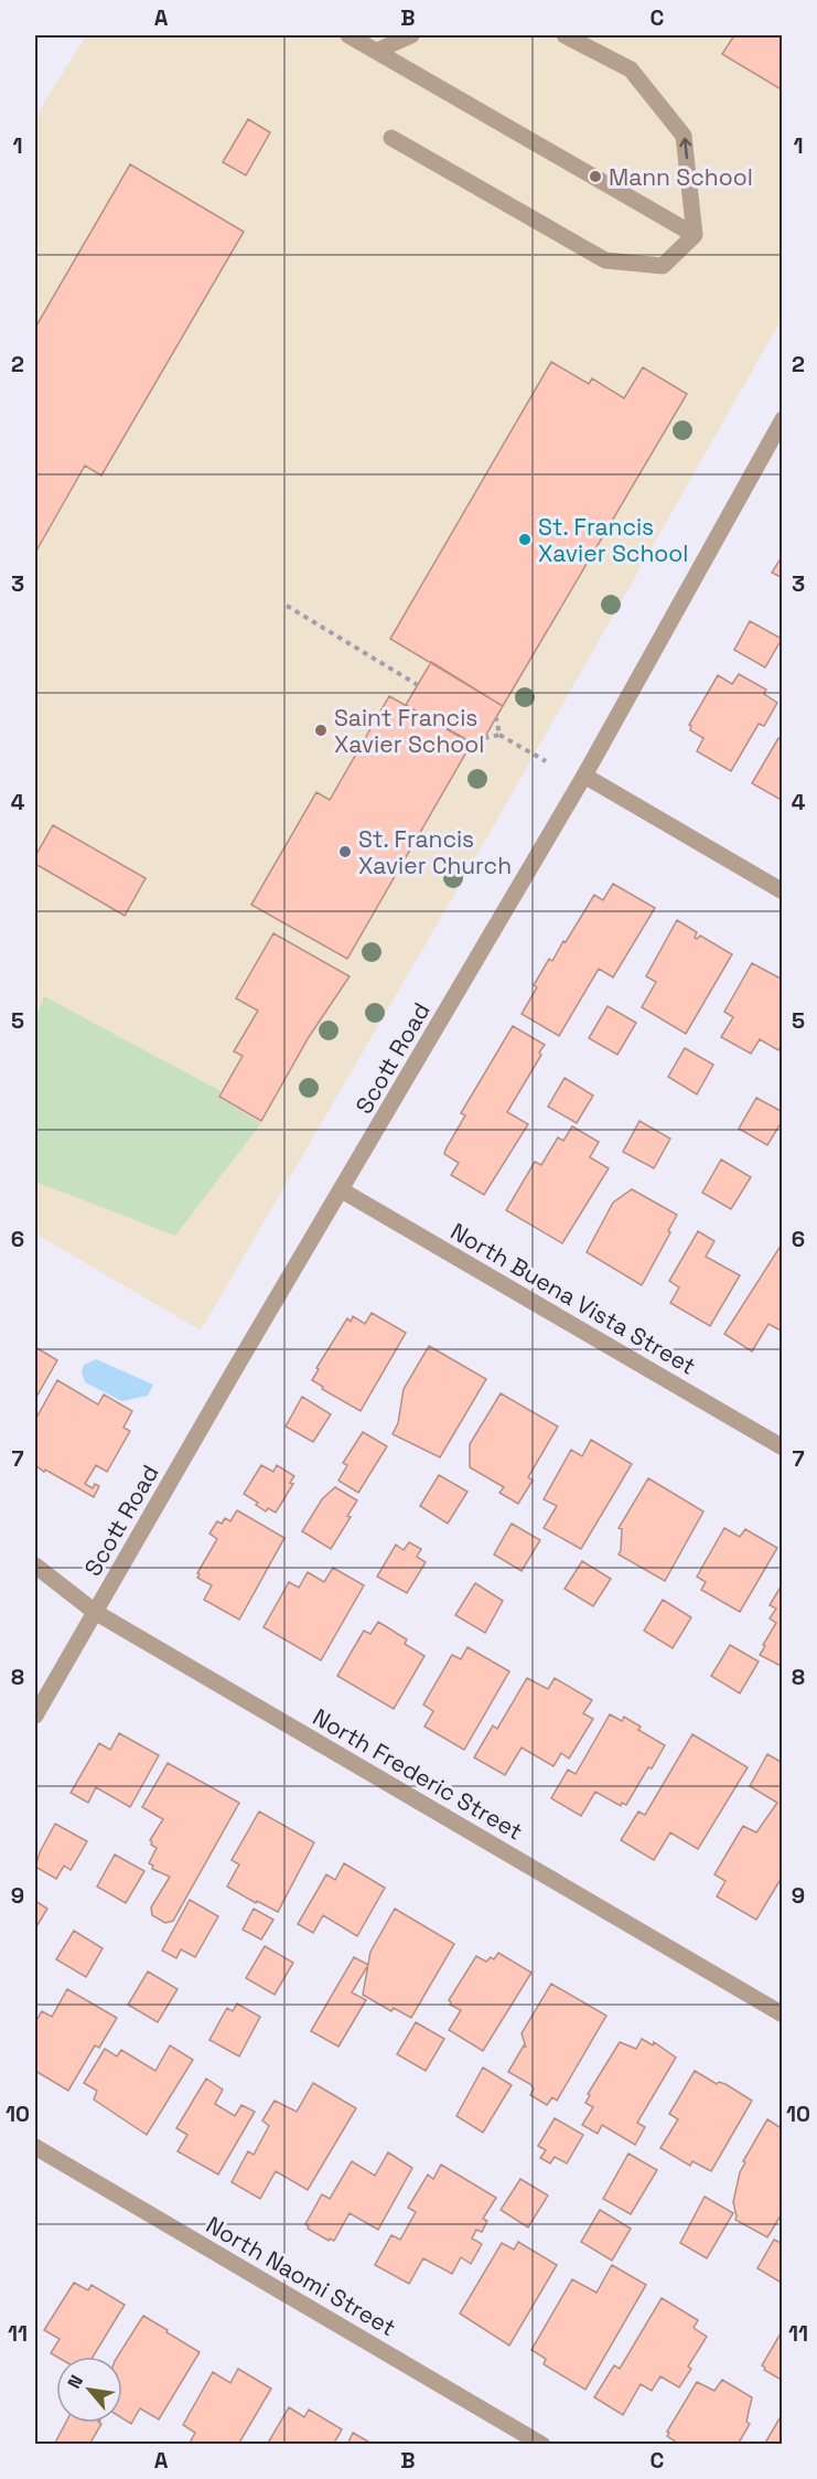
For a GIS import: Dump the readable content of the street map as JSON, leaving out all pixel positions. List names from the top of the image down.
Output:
{
  "streets": {
    "street": [
      "Scott Road",
      "North Buena Vista Street",
      "North Frederic Street",
      "North Naomi Street"
    ]
  },
  "crossings": [
    ["Scott Road", "North Buena Vista Street"],
    ["Scott Road", "North Frederic Street"]
  ],
  "places": [
    "Mann School",
    "St. Francis Xavier School",
    "Saint Francis Xavier School",
    "St. Francis Xavier Church"
  ],
  "north": "top left",
  "grid": {
    "columns": ["A", "B", "C"],
    "rows": [
      "1",
      "2",
      "3",
      "4",
      "5",
      "6",
      "7",
      "8",
      "9",
      "10",
      "11"
    ]
  }
}
